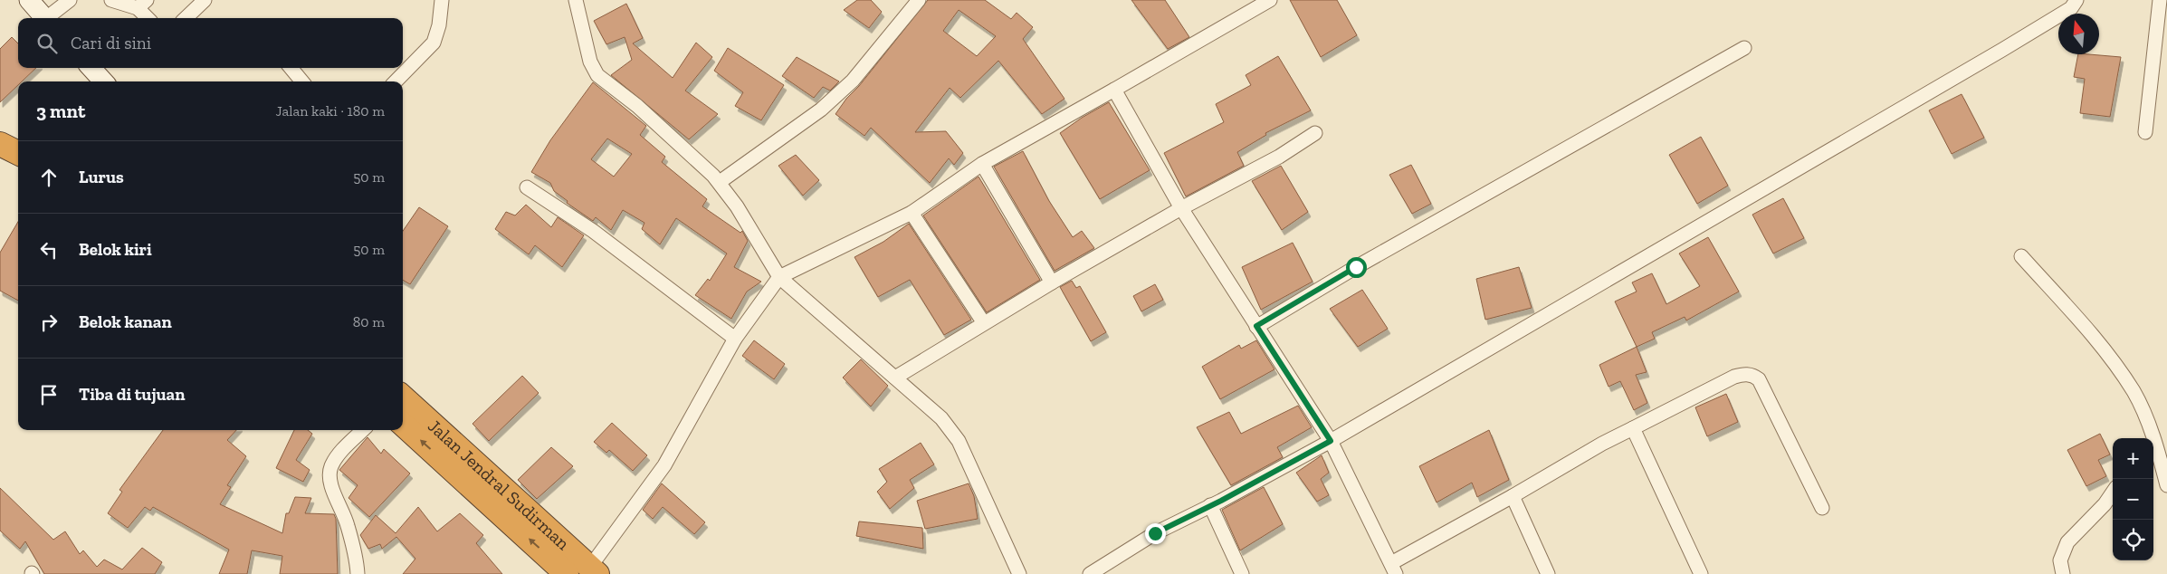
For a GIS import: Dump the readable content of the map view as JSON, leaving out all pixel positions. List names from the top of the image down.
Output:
{
  "streets": {
    "highway": ["Jalan Jendral Sudirman"]
  },
  "north": "top",
  "page": {
    "search": "Cari di sini",
    "heading": ["3 mnt", "Jalan kaki · 180 m"],
    "list": [
      ["Lurus", "50 m"],
      ["Belok kiri", "50 m"],
      ["Belok kanan", "80 m"],
      "Tiba di tujuan"
    ],
    "map_buttons": ["+", "−"]
  }
}
